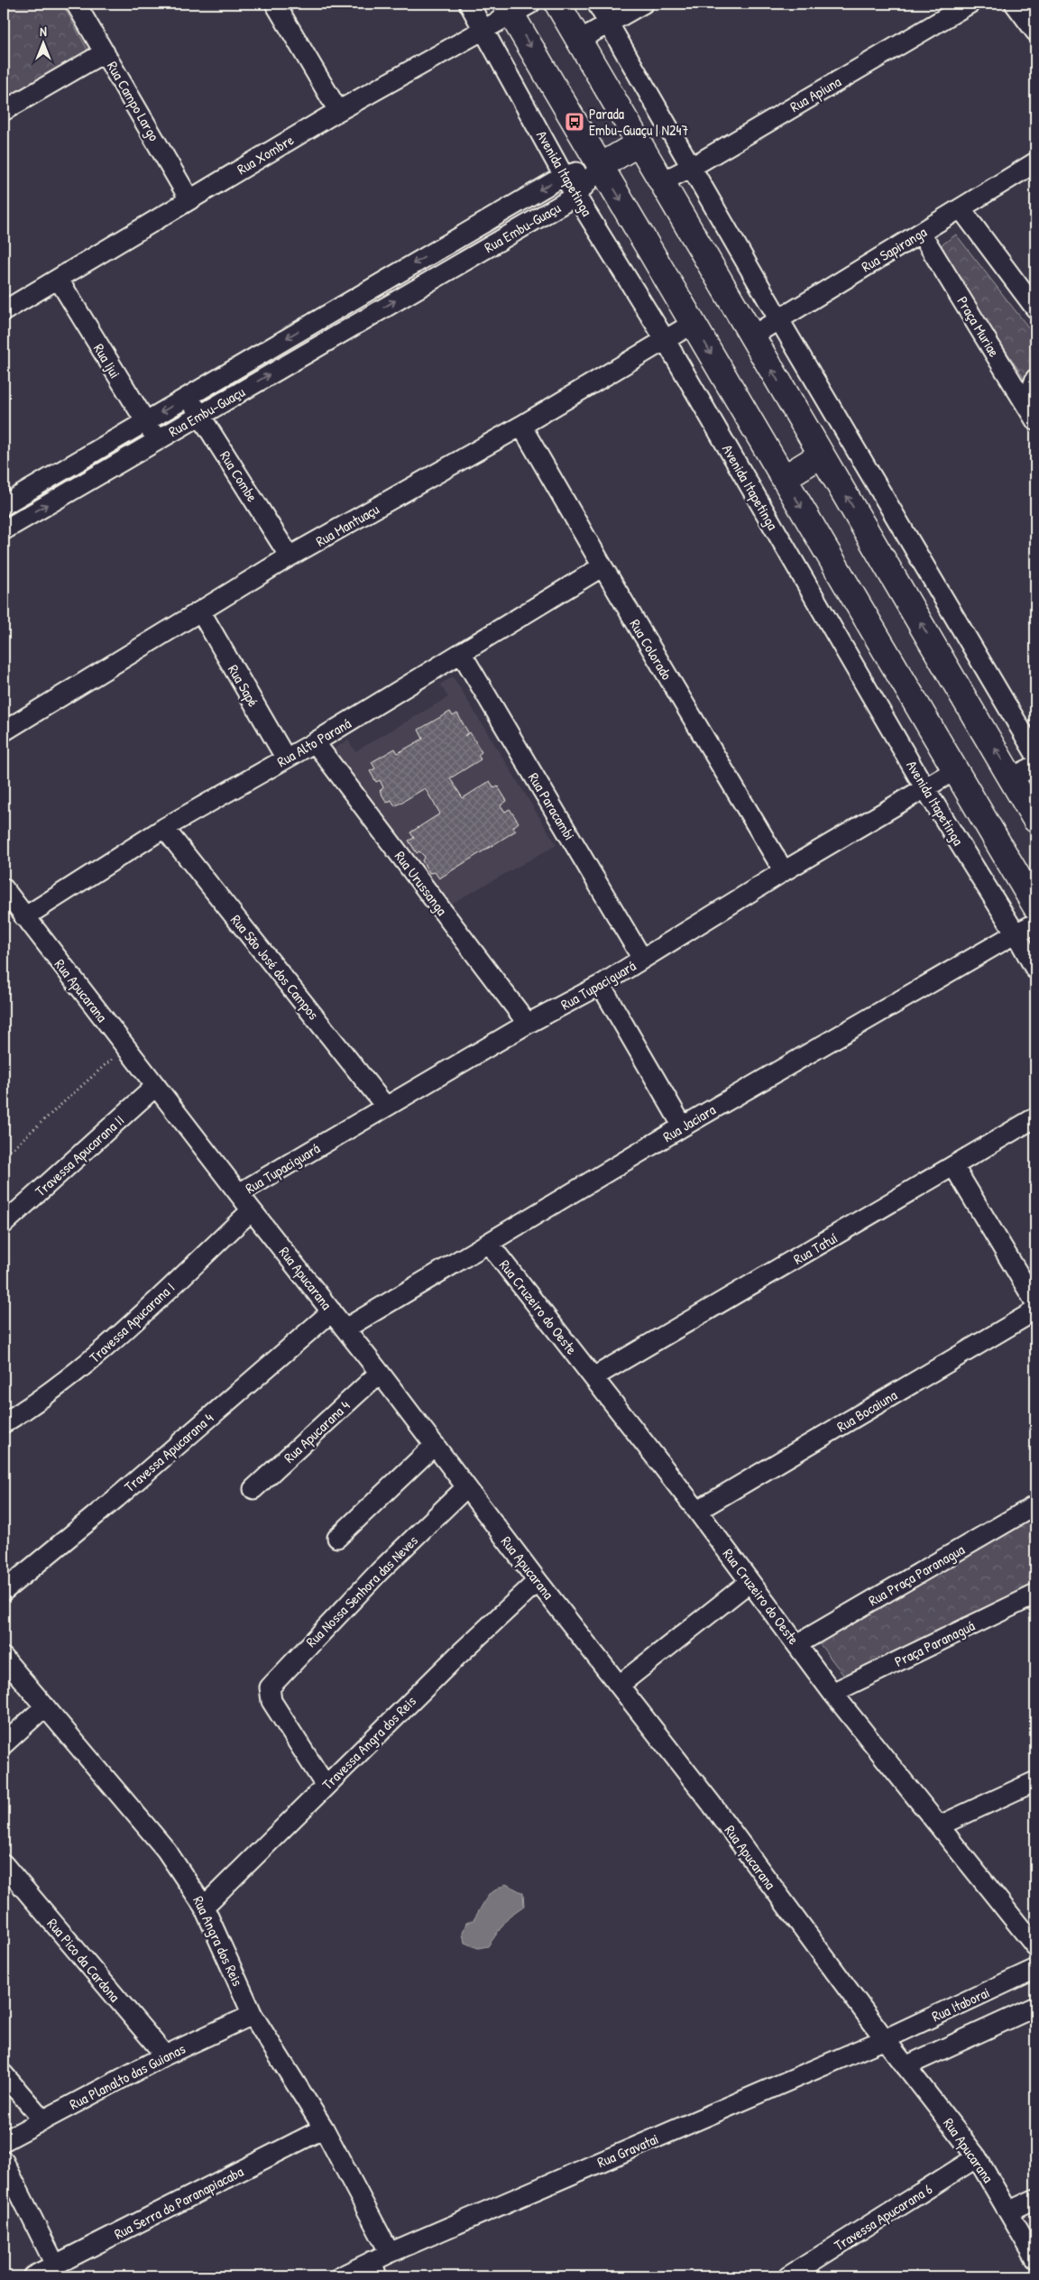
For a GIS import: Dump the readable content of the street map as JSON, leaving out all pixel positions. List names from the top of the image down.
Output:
{
  "streets": {
    "street": [
      "Rua Apiuna",
      "Rua Campo Largo",
      "Rua Xombre",
      "Avenida Itapetinga",
      "Rua Embu-Guaçu",
      "Rua Sapiranga",
      "Praça Muriae",
      "Rua Ijui",
      "Rua Combe",
      "Rua Mantuaçu",
      "Rua Colorado",
      "Rua Sapé",
      "Rua Alto Paraná",
      "Rua Paracambi",
      "Rua Urussanga",
      "Rua São José dos Campos",
      "Rua Tupaciguará",
      "Rua Apucarana",
      "Rua Jaciara",
      "Travessa Apucarana II",
      "Rua Tatuí",
      "Rua Cruzeiro do Oeste",
      "Travessa Apucarana I",
      "Rua Bocaiuna",
      "Rua Apucarana 4",
      "Travessa Apucarana 4",
      "Rua Praça Paranagua",
      "Rua Nossa Senhora das Neves",
      "Praça Paranaguá",
      "Travessa Angra dos Reis",
      "Rua Angra dos Reis",
      "Rua Pico da Cardona",
      "Rua Itaborai",
      "Rua Planalto das Guianas",
      "Rua Gravatai",
      "Rua Serra do Paranapiacaba",
      "Travessa Apucarana 6"
    ]
  },
  "crossings": [
    ["Rua Campo Largo", "Rua Xombre"],
    ["Rua Xombre", "Avenida Itapetinga"],
    ["Rua Xombre", "Rua Ijui"],
    ["Avenida Itapetinga", "Rua Embu-Guaçu"],
    ["Avenida Itapetinga", "Rua Mantuaçu"],
    ["Avenida Itapetinga", "Rua Tupaciguará"],
    ["Avenida Itapetinga", "Rua Jaciara"],
    ["Rua Embu-Guaçu", "Rua Ijui"],
    ["Rua Embu-Guaçu", "Rua Combe"],
    ["Rua Sapiranga", "Praça Muriae"],
    ["Rua Combe", "Rua Mantuaçu"],
    ["Rua Mantuaçu", "Rua Colorado"],
    ["Rua Mantuaçu", "Rua Sapé"],
    ["Rua Colorado", "Rua Alto Paraná"],
    ["Rua Colorado", "Rua Tupaciguará"],
    ["Rua Sapé", "Rua Alto Paraná"],
    ["Rua Alto Paraná", "Rua Paracambi"],
    ["Rua Alto Paraná", "Rua Urussanga"],
    ["Rua Alto Paraná", "Rua São José dos Campos"],
    ["Rua Alto Paraná", "Rua Apucarana"],
    ["Rua Paracambi", "Rua Tupaciguará"],
    ["Rua Urussanga", "Rua Tupaciguará"],
    ["Rua São José dos Campos", "Rua Tupaciguará"],
    ["Rua Tupaciguará", "Rua Apucarana"],
    ["Rua Apucarana", "Rua Jaciara"],
    ["Rua Apucarana", "Travessa Apucarana II"],
    ["Rua Apucarana", "Travessa Apucarana I"],
    ["Rua Apucarana", "Rua Apucarana 4"],
    ["Rua Apucarana", "Travessa Apucarana 4"],
    ["Rua Apucarana", "Rua Nossa Senhora das Neves"],
    ["Rua Apucarana", "Travessa Angra dos Reis"],
    ["Rua Apucarana", "Rua Itaborai"],
    ["Rua Apucarana", "Rua Gravatai"],
    ["Rua Apucarana", "Travessa Apucarana 6"],
    ["Rua Jaciara", "Rua Cruzeiro do Oeste"],
    ["Rua Tatuí", "Rua Cruzeiro do Oeste"],
    ["Rua Cruzeiro do Oeste", "Rua Bocaiuna"],
    ["Rua Cruzeiro do Oeste", "Rua Praça Paranagua"],
    ["Rua Cruzeiro do Oeste", "Praça Paranaguá"],
    ["Rua Nossa Senhora das Neves", "Travessa Angra dos Reis"],
    ["Travessa Angra dos Reis", "Rua Angra dos Reis"],
    ["Rua Angra dos Reis", "Rua Planalto das Guianas"],
    ["Rua Angra dos Reis", "Rua Gravatai"],
    ["Rua Angra dos Reis", "Rua Serra do Paranapiacaba"],
    ["Rua Pico da Cardona", "Rua Planalto das Guianas"],
    ["Rua Itaborai", "Rua Gravatai"]
  ],
  "places": {
    "bus stop": ["Parada Embu-Guaçu | N247"]
  },
  "north": "top"
}
